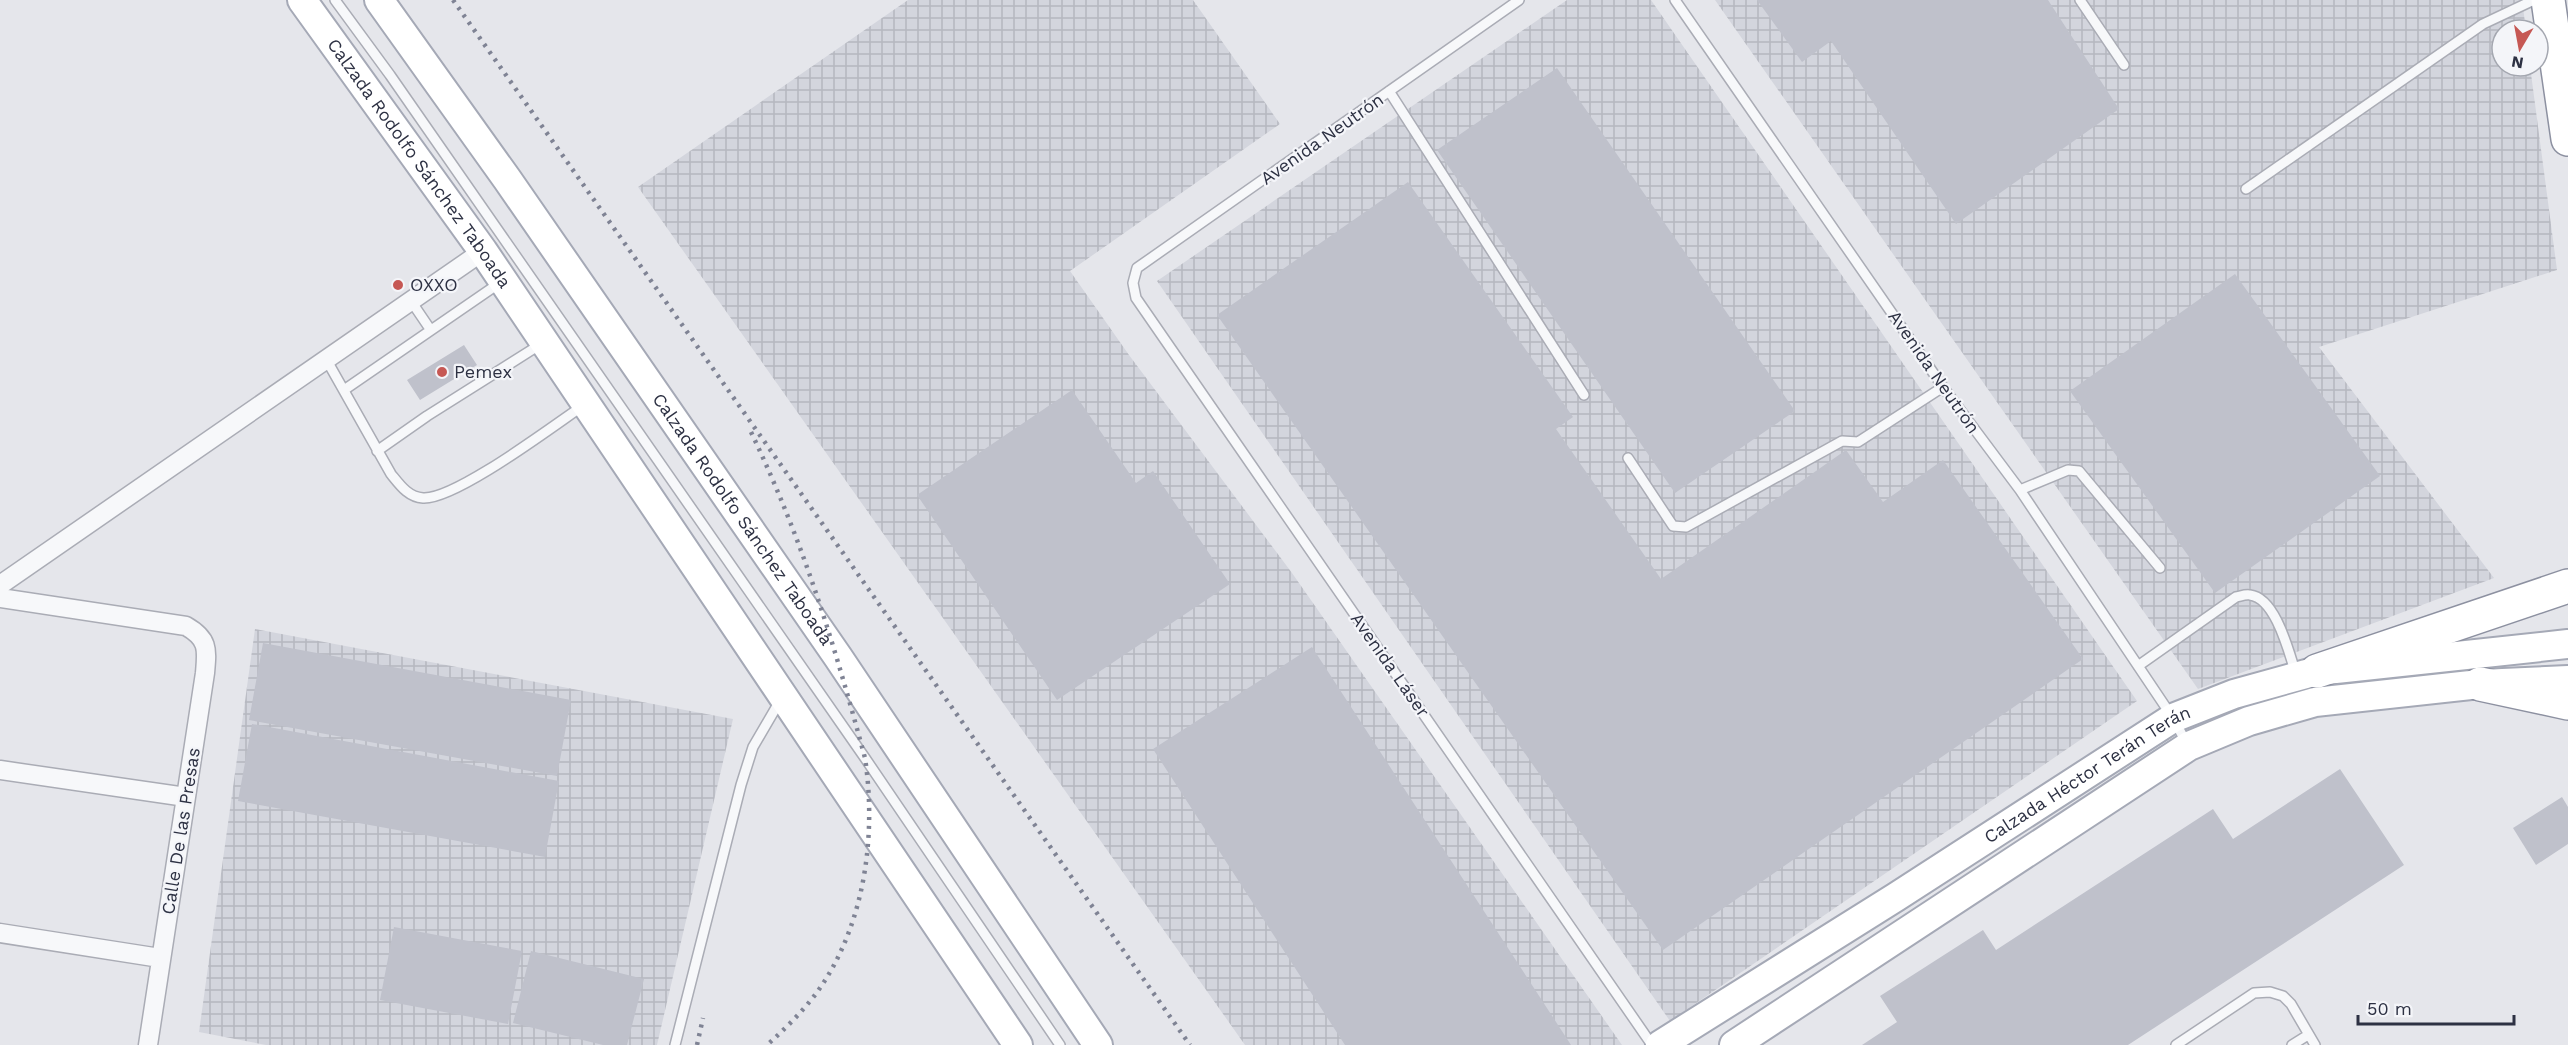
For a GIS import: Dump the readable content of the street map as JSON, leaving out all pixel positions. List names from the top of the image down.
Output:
{
  "streets": {
    "main road": ["Calzada Rodolfo Sánchez Taboada", "Calzada Héctor Terán Terán"],
    "street": ["Calle De las Presas"],
    "lane": ["Avenida Neutrón", "Avenida Láser"]
  },
  "crossings": [
    ["Avenida Neutrón", "Avenida Láser"],
    ["Avenida Neutrón", "Calzada Héctor Terán Terán"]
  ],
  "places": ["OXXO", "Pemex"],
  "scale_bar": "50 m",
  "north": "bottom"
}
